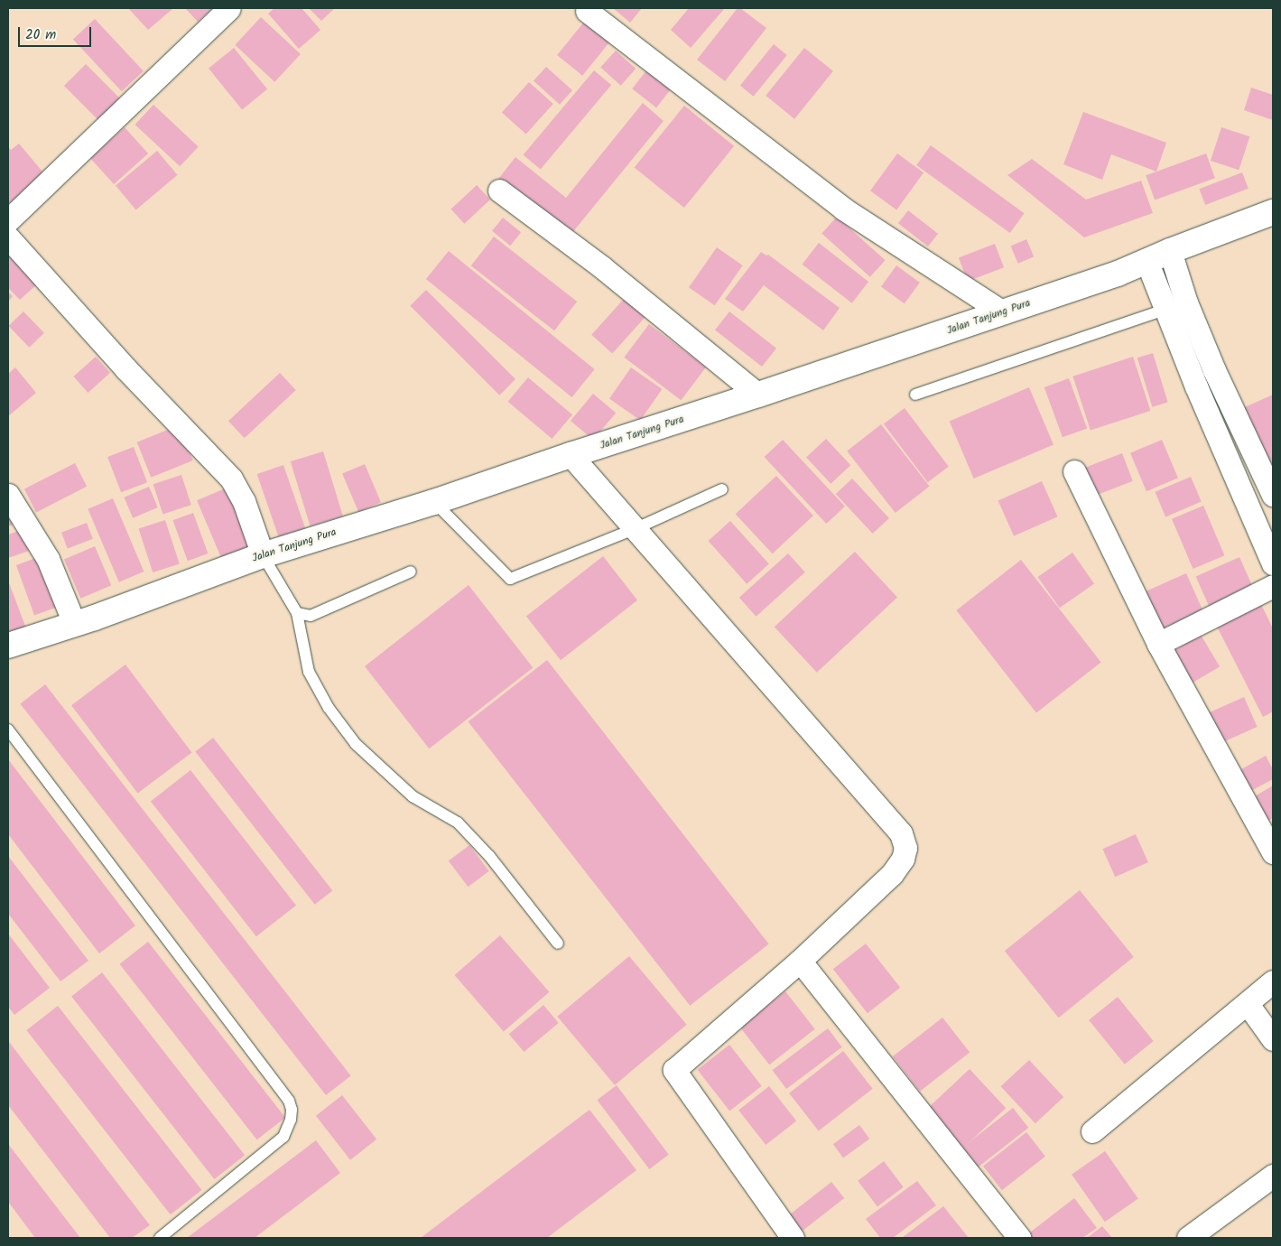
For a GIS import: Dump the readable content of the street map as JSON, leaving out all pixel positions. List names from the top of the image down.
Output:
{
  "streets": {
    "street": ["Jalan Tanjung Pura"]
  },
  "scale_bar": "20 m"
}
